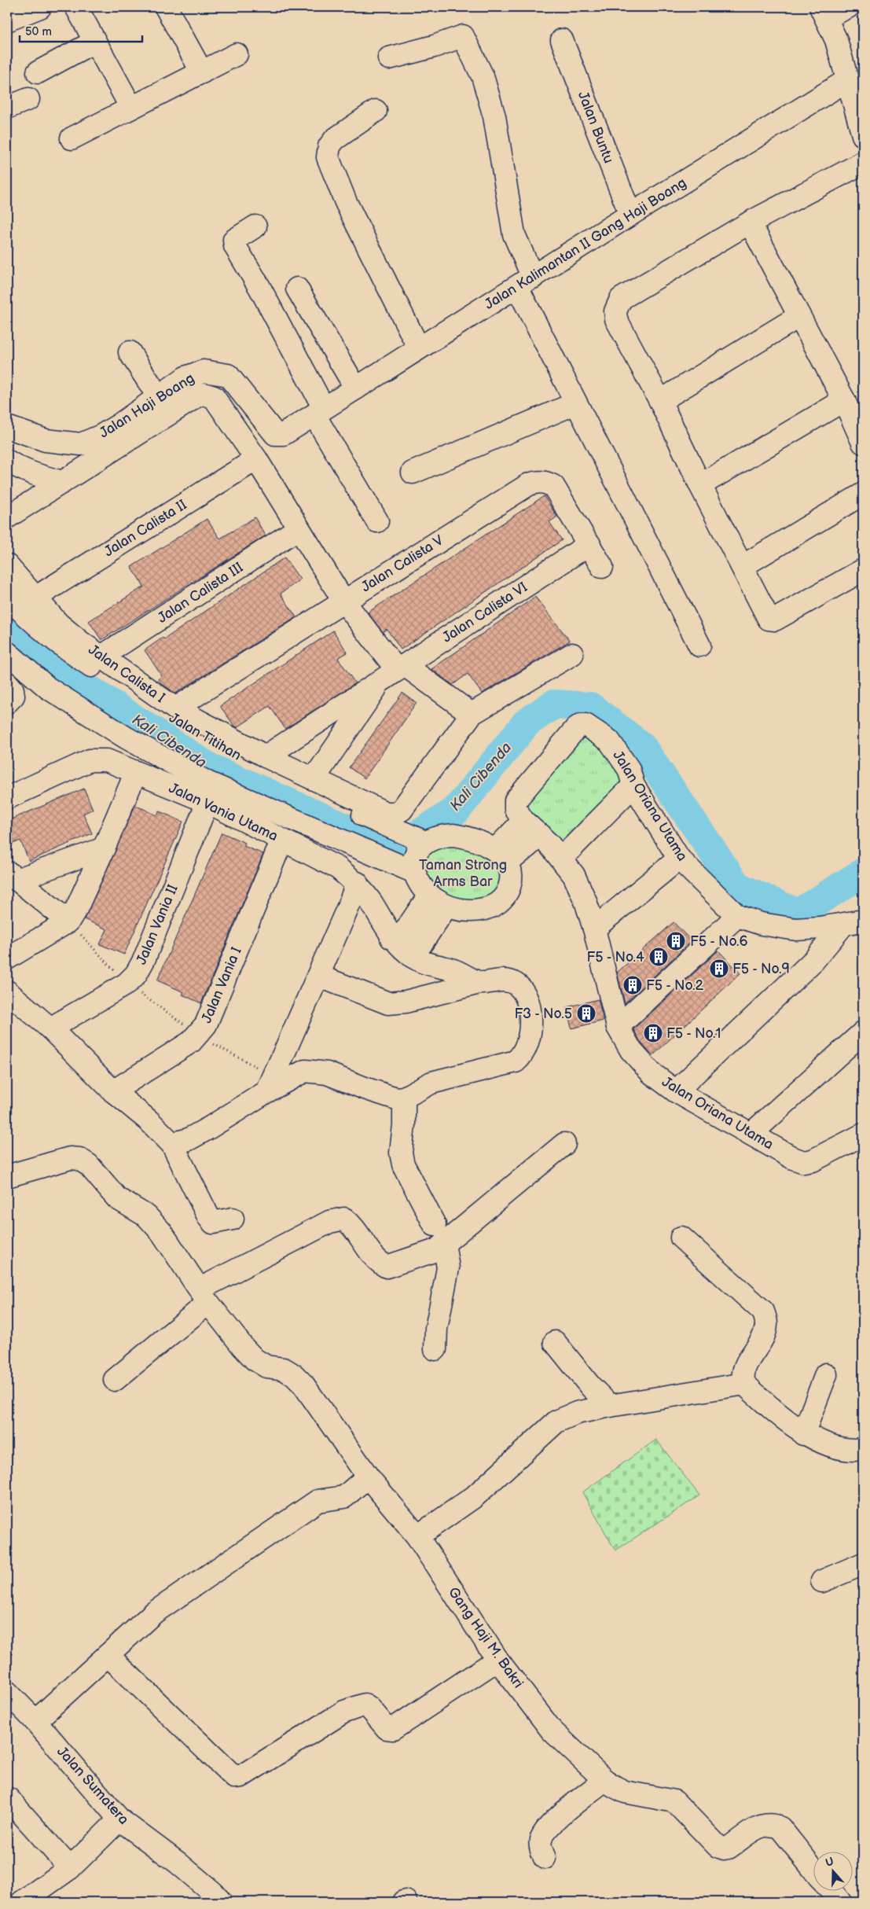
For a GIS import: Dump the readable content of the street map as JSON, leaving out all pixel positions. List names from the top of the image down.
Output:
{
  "streets": {
    "street": [
      "Jalan Buntu",
      "Jalan Kalimantan II Gang Haji Boang",
      "Jalan Haji Boang",
      "Jalan Calista II",
      "Jalan Calista V",
      "Jalan Calista III",
      "Jalan Calista VI",
      "Jalan Calista I",
      "Jalan Titihan",
      "Jalan Oriana Utama",
      "Jalan Vania Utama",
      "Jalan Vania II",
      "Jalan Vania I",
      "Gang Haji M. Bakri",
      "Jalan Sumatera"
    ]
  },
  "crossings": [
    ["Jalan Buntu", "Jalan Kalimantan II Gang Haji Boang"],
    ["Jalan Kalimantan II Gang Haji Boang", "Jalan Haji Boang"],
    ["Jalan Calista II", "Jalan Calista I"],
    ["Jalan Calista V", "Jalan Calista VI"],
    ["Jalan Calista V", "Jalan Calista I"],
    ["Jalan Calista III", "Jalan Calista I"],
    ["Jalan Calista VI", "Jalan Calista I"],
    ["Jalan Vania Utama", "Jalan Vania II"],
    ["Jalan Vania Utama", "Jalan Vania I"]
  ],
  "water": ["Kali Cibenda"],
  "parks": ["Taman Strong Arms Bar"],
  "places": {
    "building": [
      "F5 - No.6",
      "F5 - No.4",
      "F5 - No.9",
      "F5 - No.2",
      "F3 - No.5",
      "F5 - No.1"
    ]
  },
  "scale_bar": "50 m",
  "north": "top"
}
